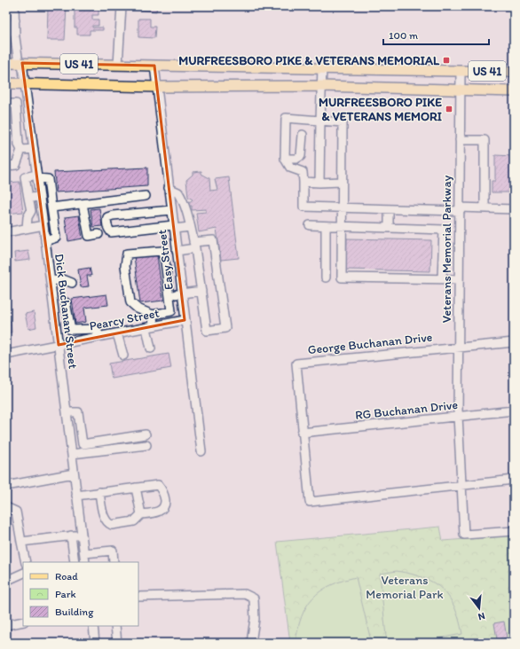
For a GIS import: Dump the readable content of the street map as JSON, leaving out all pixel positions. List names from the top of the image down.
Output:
{
  "streets": {
    "main road": ["US 41"],
    "street": [
      "Veterans Memorial Parkway",
      "Easy Street",
      "Dick Buchanan Street",
      "Pearcy Street",
      "George Buchanan Drive",
      "RG Buchanan Drive"
    ]
  },
  "crossings": [
    ["US 41", "Veterans Memorial Parkway"],
    ["US 41", "Easy Street"],
    ["US 41", "Dick Buchanan Street"],
    ["Veterans Memorial Parkway", "George Buchanan Drive"],
    ["Veterans Memorial Parkway", "RG Buchanan Drive"],
    ["Easy Street", "Pearcy Street"],
    ["Dick Buchanan Street", "Pearcy Street"],
    ["George Buchanan Drive", "RG Buchanan Drive"]
  ],
  "parks": ["Veterans Memorial Park"],
  "places": {
    "transit": ["MURFREESBORO PIKE & VETERANS MEMORIAL", "MURFREESBORO PIKE & VETERANS MEMORI"]
  },
  "legend": ["Road", "Park", "Building"],
  "scale_bar": "100 m",
  "north": "bottom"
}
